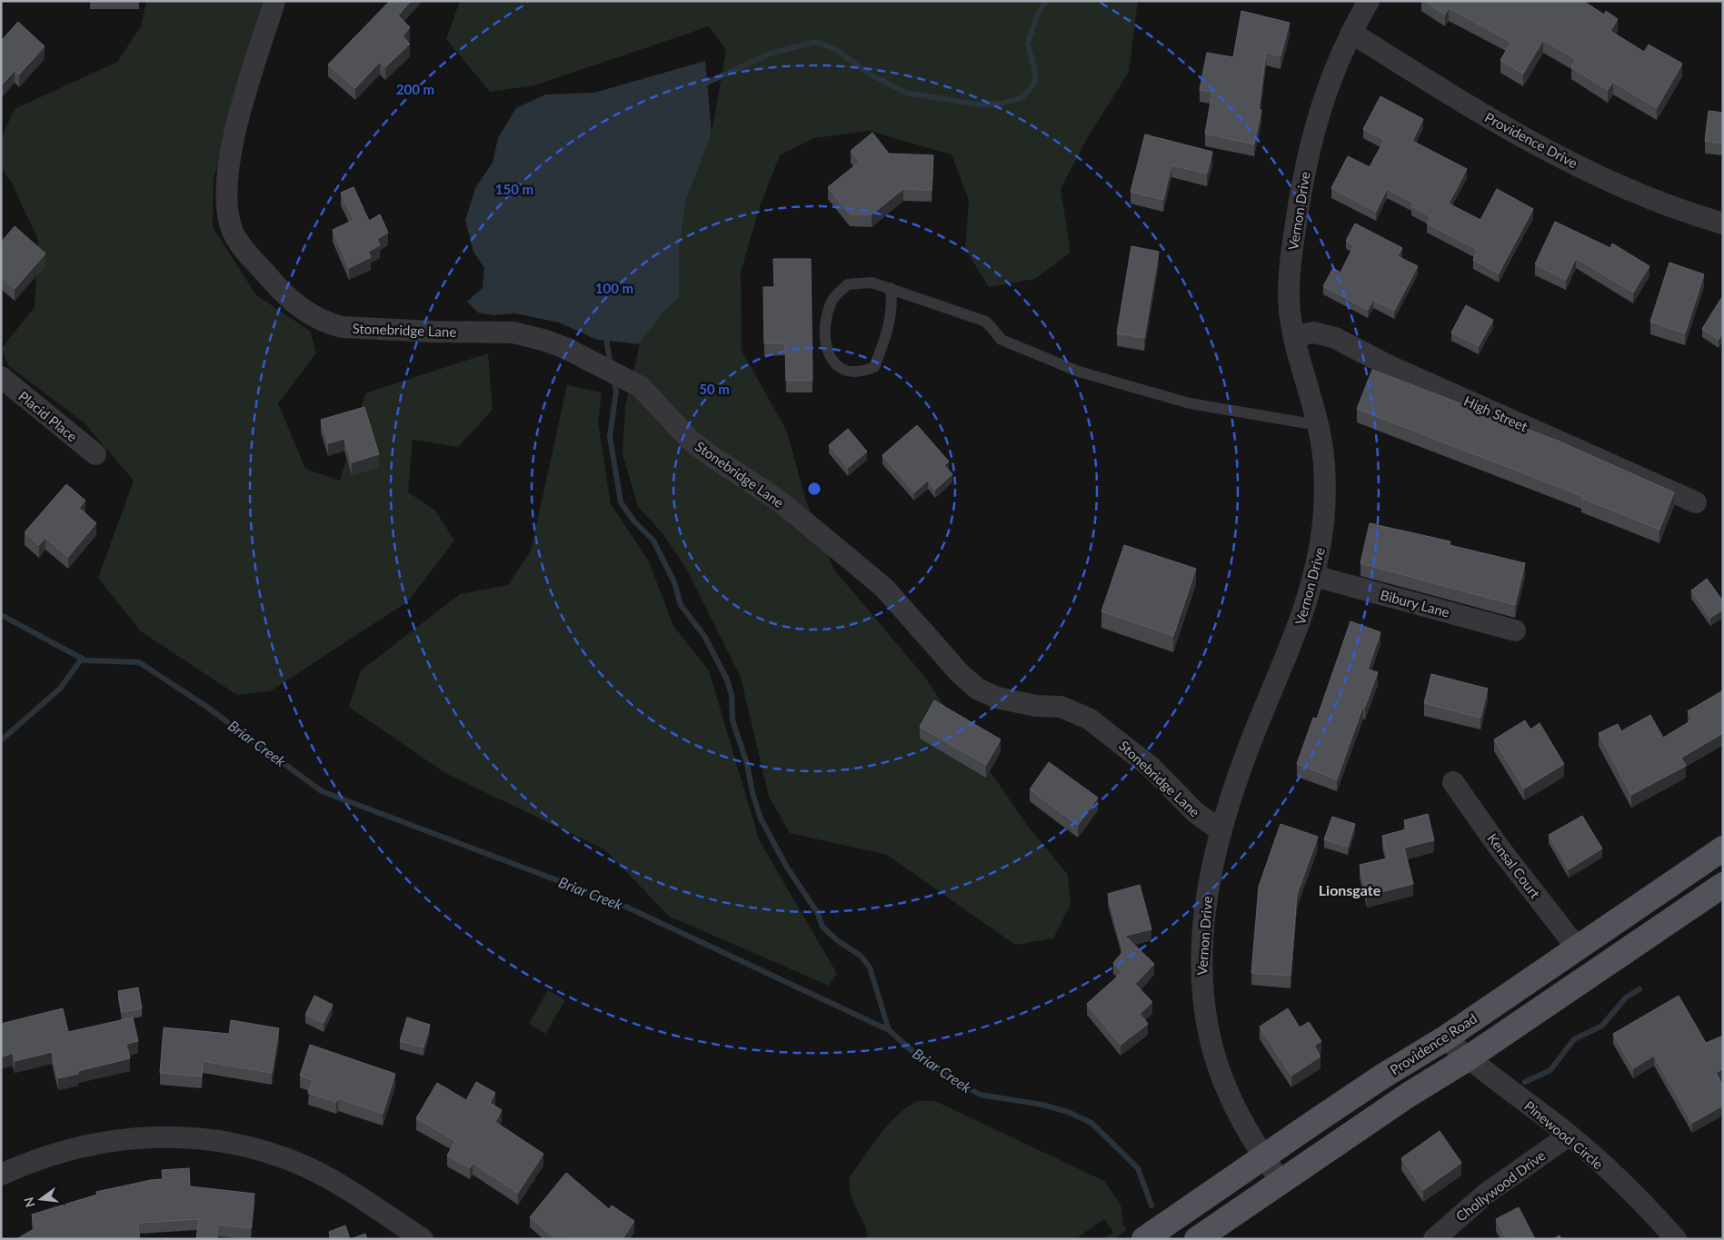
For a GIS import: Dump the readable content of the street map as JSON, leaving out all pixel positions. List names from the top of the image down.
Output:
{
  "streets": {
    "main road": ["Providence Road"],
    "street": [
      "Providence Drive",
      "Vernon Drive",
      "Stonebridge Lane",
      "High Street",
      "Placid Place",
      "Bibury Lane",
      "Kensal Court",
      "Pinewood Circle",
      "Chollywood Drive"
    ]
  },
  "crossings": [
    ["Providence Drive", "Vernon Drive"],
    ["Vernon Drive", "Stonebridge Lane"],
    ["Vernon Drive", "High Street"],
    ["Vernon Drive", "Bibury Lane"],
    ["Vernon Drive", "Providence Road"],
    ["Kensal Court", "Providence Road"],
    ["Providence Road", "Pinewood Circle"],
    ["Pinewood Circle", "Chollywood Drive"]
  ],
  "districts": ["Lionsgate"],
  "water": ["Briar Creek"],
  "north": "left",
  "rings": [
    "200 m",
    "150 m",
    "100 m",
    "50 m"
  ]
}
